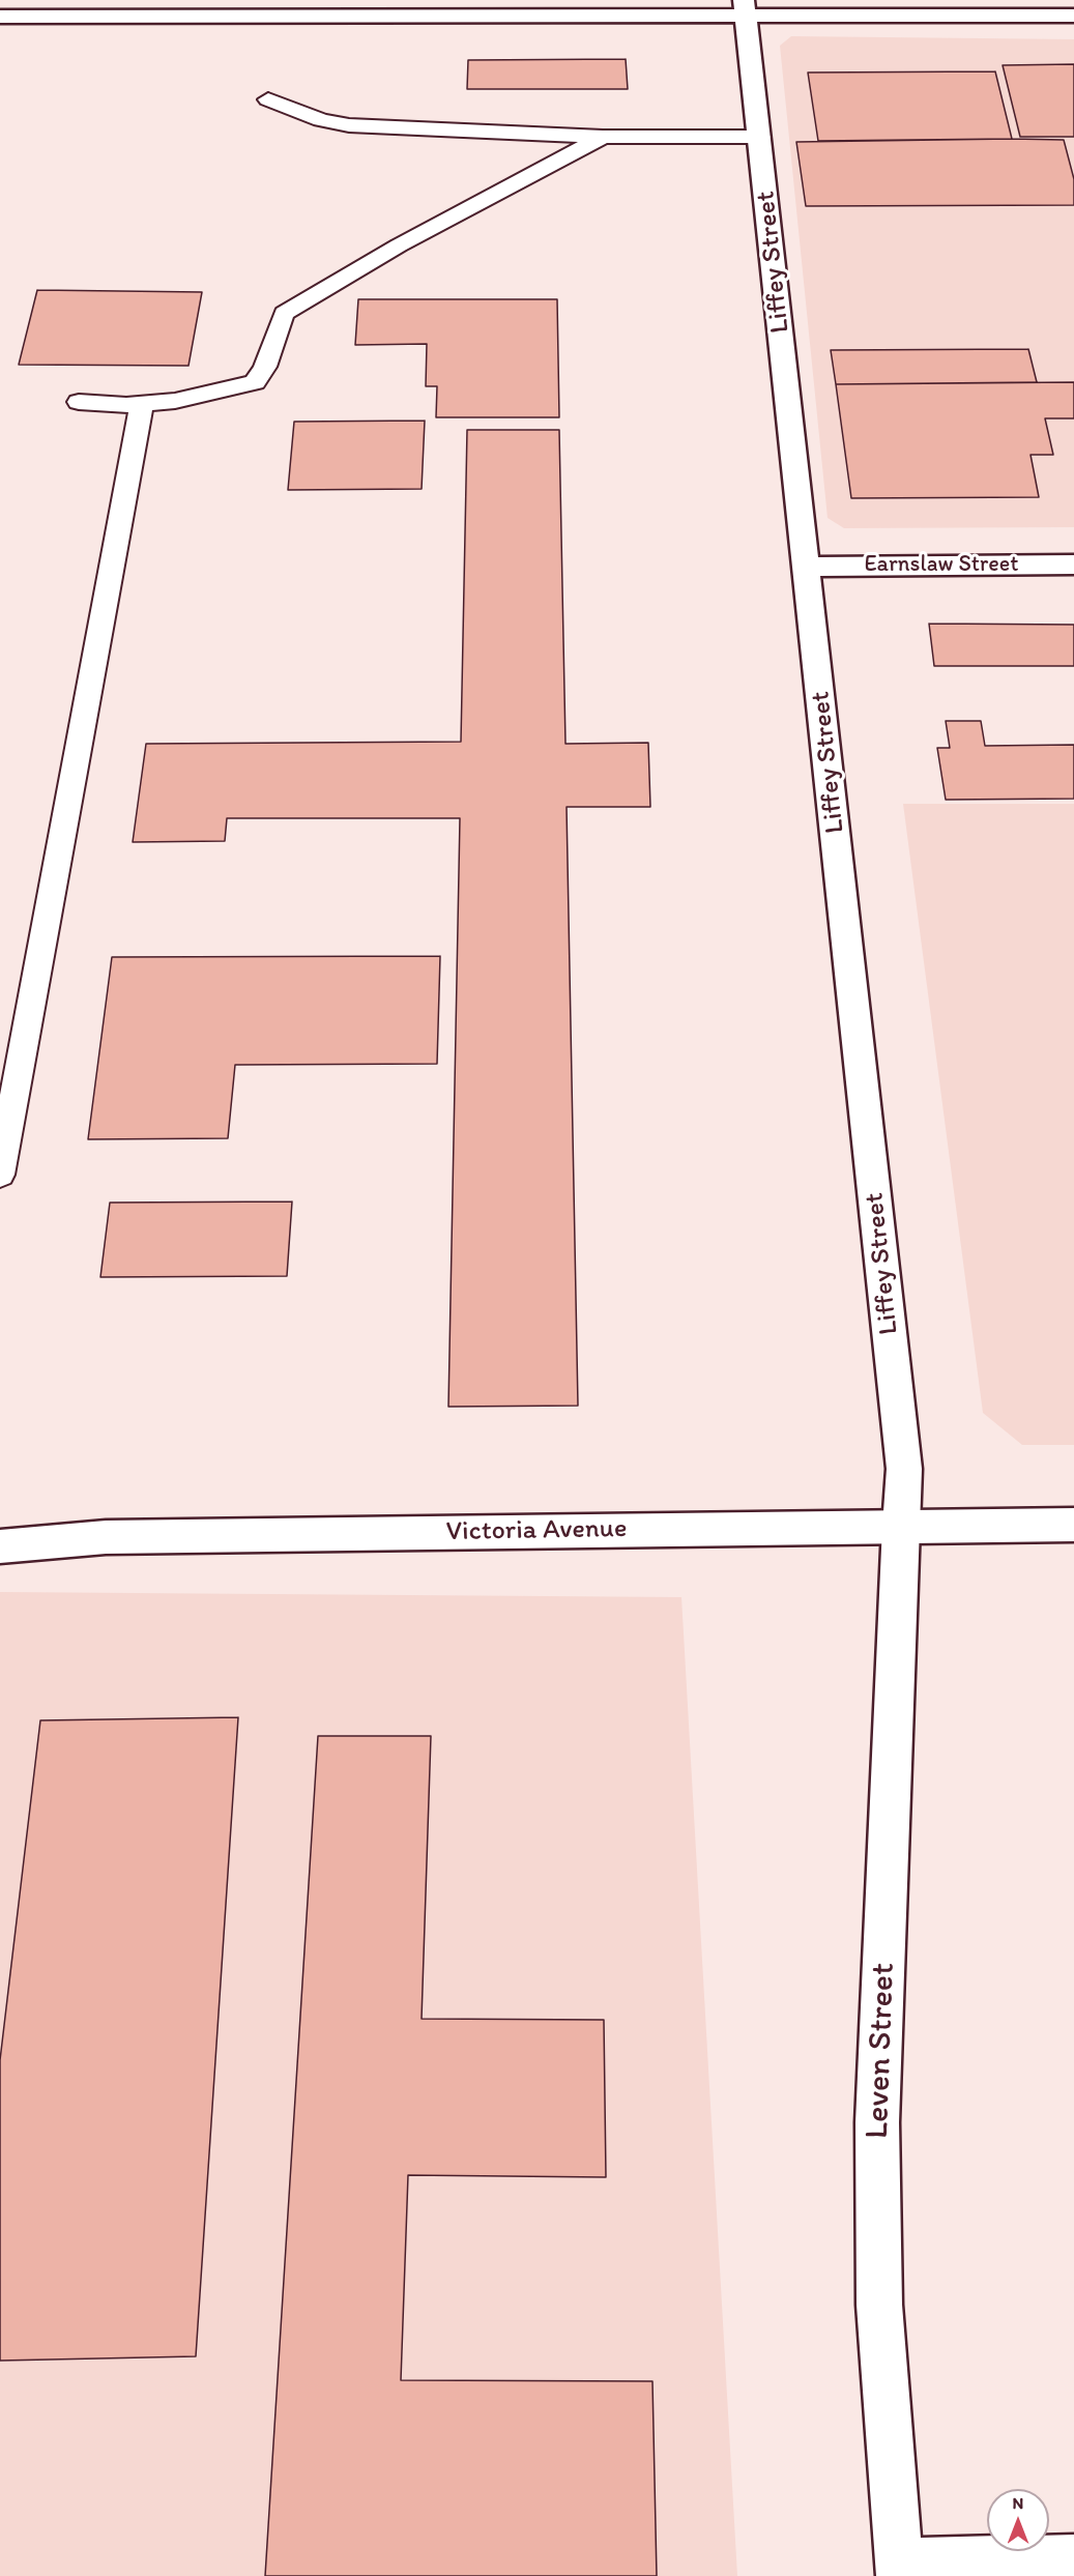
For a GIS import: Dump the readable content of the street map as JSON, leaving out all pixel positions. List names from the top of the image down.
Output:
{
  "streets": {
    "street": [
      "Liffey Street",
      "Earnslaw Street",
      "Victoria Avenue",
      "Leven Street"
    ]
  },
  "crossings": [
    ["Liffey Street", "Earnslaw Street"],
    ["Liffey Street", "Victoria Avenue"],
    ["Liffey Street", "Leven Street"],
    ["Victoria Avenue", "Leven Street"]
  ],
  "north": "top"
}
